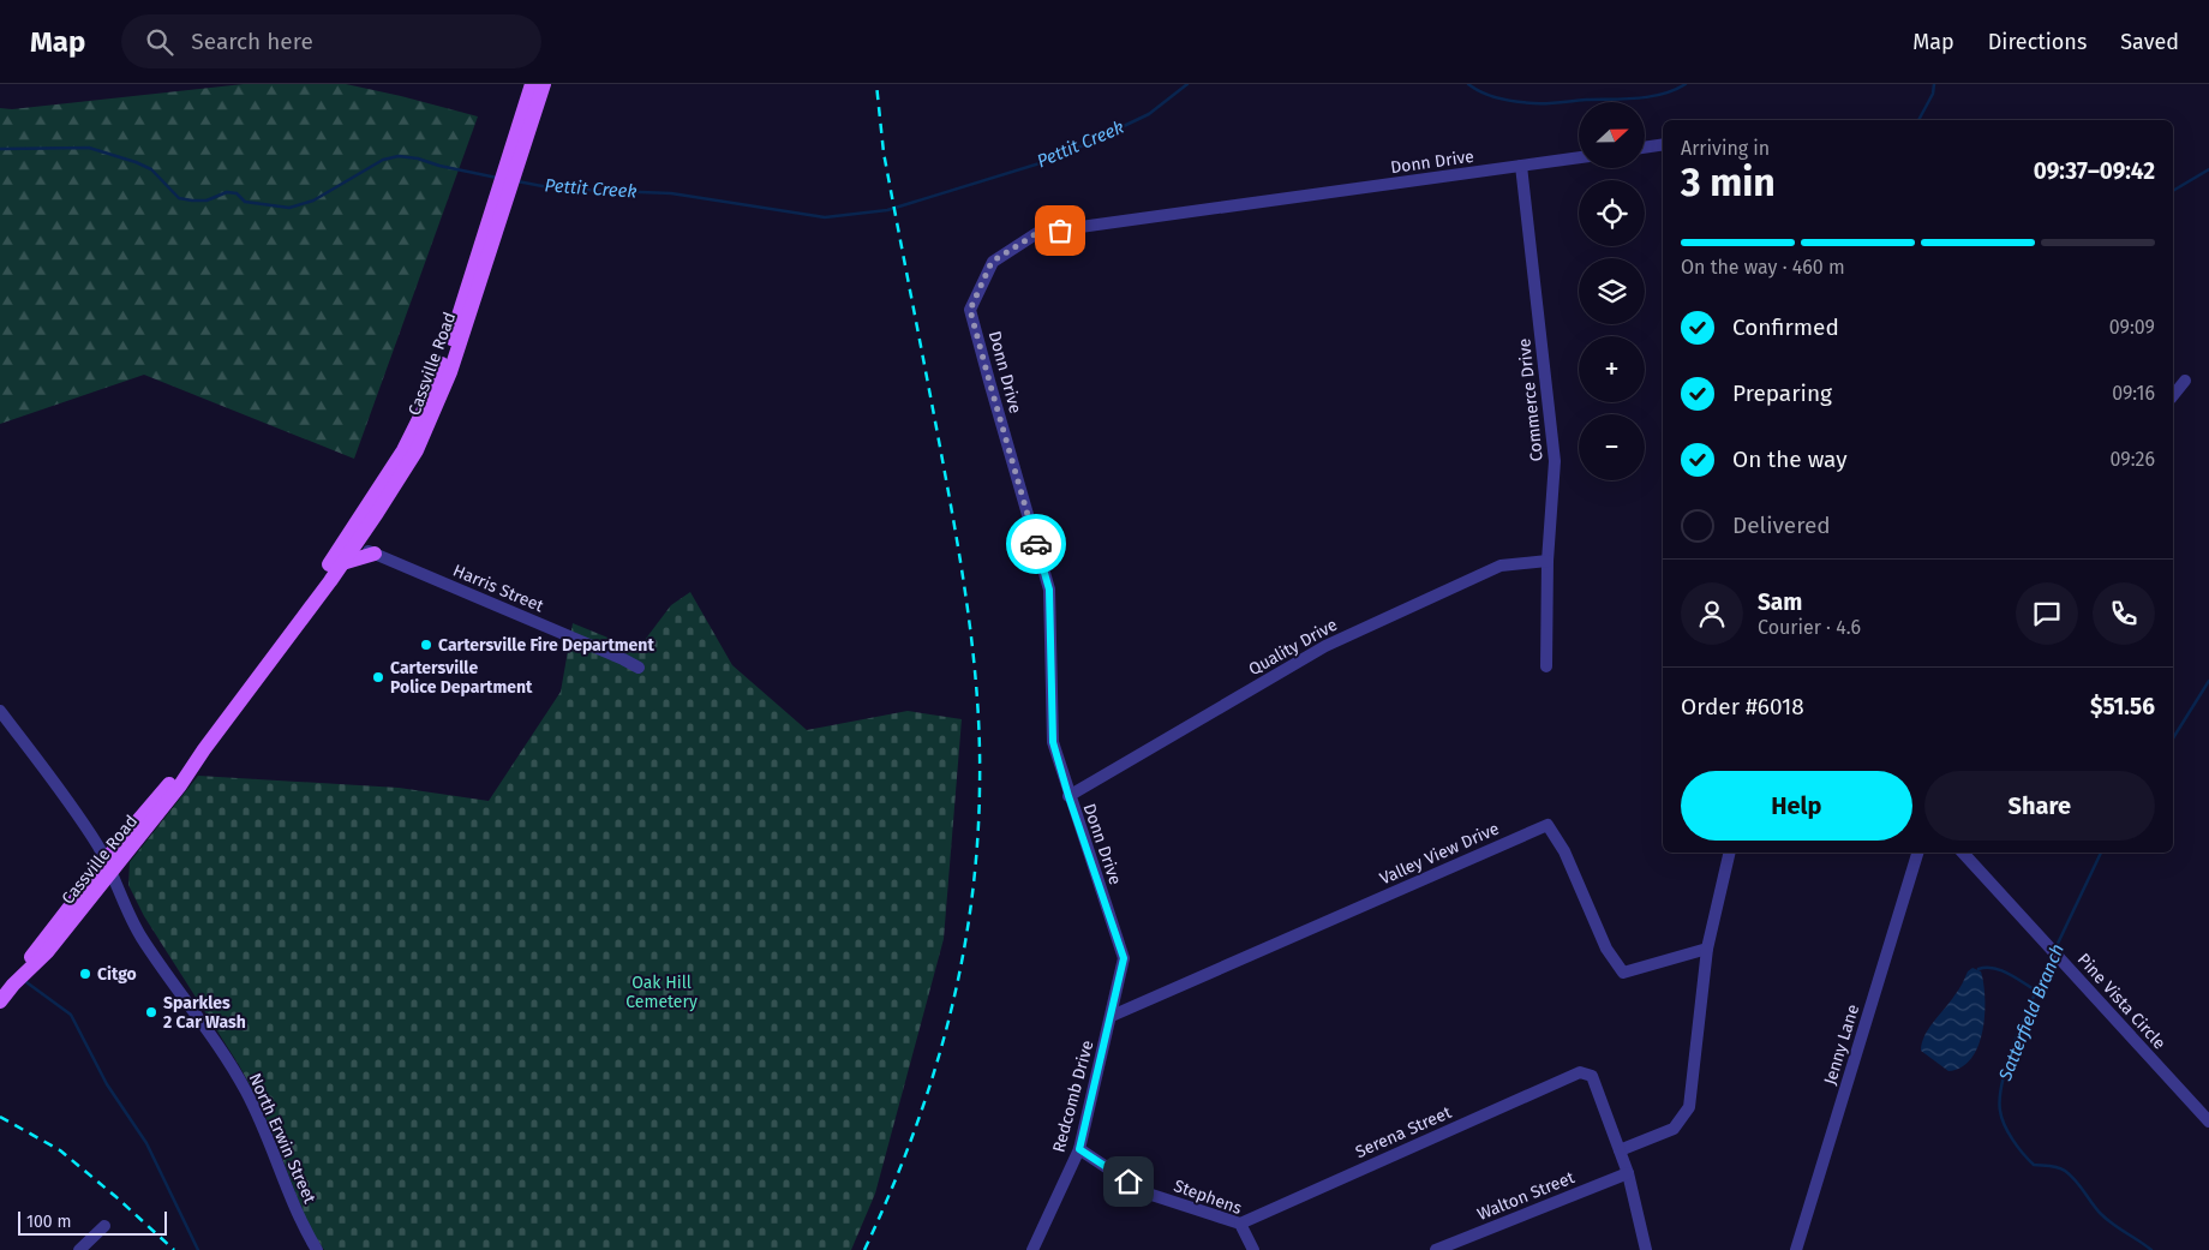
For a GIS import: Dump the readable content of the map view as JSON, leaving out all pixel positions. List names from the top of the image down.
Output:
{
  "streets": {
    "main road": ["Cassville Road"],
    "street": [
      "Donn Drive",
      "Commerce Drive",
      "Harris Street",
      "Quality Drive",
      "Valley View Drive",
      "Pine Vista Circle",
      "Jenny Lane",
      "Redcomb Drive",
      "Serena Street",
      "North Erwin Street",
      "Walton Street",
      "Stephens"
    ]
  },
  "crossings": [
    ["Donn Drive", "Commerce Drive"],
    ["Donn Drive", "Quality Drive"],
    ["Donn Drive", "Valley View Drive"],
    ["Donn Drive", "Redcomb Drive"],
    ["Cassville Road", "Harris Street"],
    ["Cassville Road", "North Erwin Street"],
    ["Commerce Drive", "Quality Drive"],
    ["Valley View Drive", "Redcomb Drive"],
    ["Redcomb Drive", "Stephens"],
    ["Serena Street", "Stephens"]
  ],
  "water": ["Pettit Creek", "Satterfield Branch"],
  "parks": ["Oak Hill Cemetery"],
  "places": [
    "Cartersville Fire Department",
    "Cartersville Police Department",
    "Citgo",
    "Sparkles 2 Car Wash"
  ],
  "scale_bar": "100 m",
  "north": "right",
  "page": {
    "header": "Map",
    "search": "Search here",
    "nav": ["Map", "Directions", "Saved"],
    "map_buttons": ["+", "−"],
    "heading": ["3 min", "Arriving in", "09:37–09:42"],
    "panel": [
      "Sam",
      "Courier · 4.6",
      "Order #6018",
      "$51.56"
    ],
    "bar": "On the way · 460 m",
    "list": [
      ["Confirmed", "09:09"],
      ["Preparing", "09:16"],
      ["On the way", "09:26"],
      "Delivered"
    ],
    "buttons": ["Help", "Share"],
    "scale": "100 m"
  }
}
